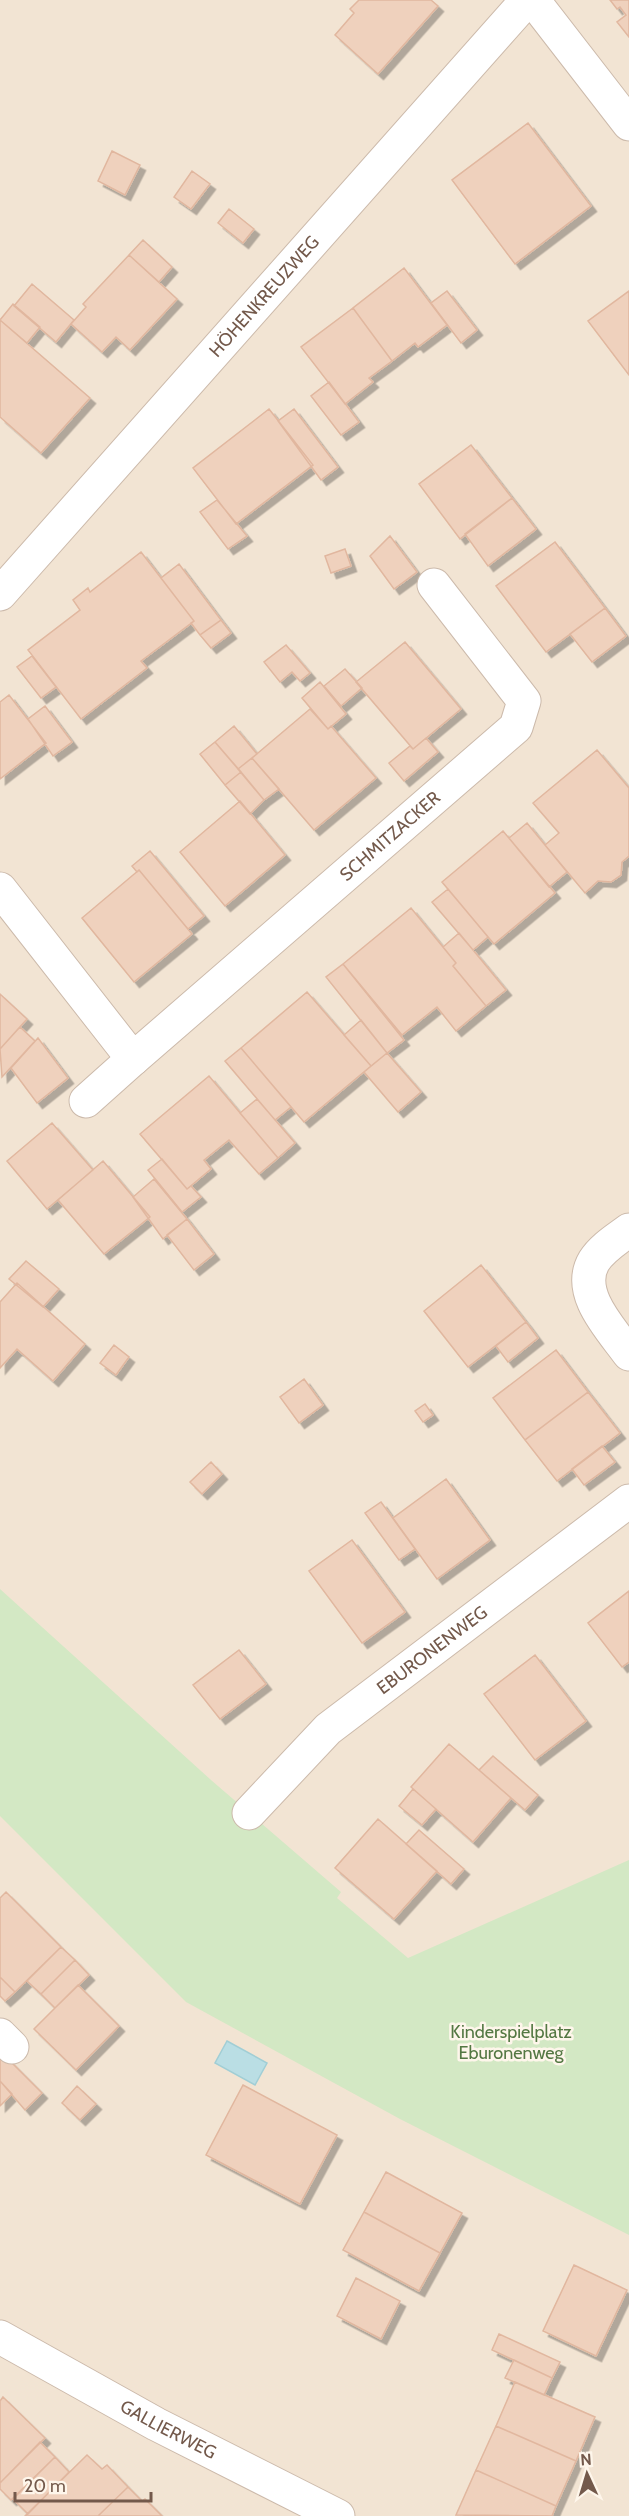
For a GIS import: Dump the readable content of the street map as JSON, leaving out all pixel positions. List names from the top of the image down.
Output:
{
  "streets": {
    "street": [
      "HÖHENKREUZWEG",
      "SCHMITZACKER",
      "EBURONENWEG",
      "GALLIERWEG"
    ]
  },
  "parks": ["Kinderspielplatz Eburonenweg"],
  "scale_bar": "20 m",
  "north": "top"
}
